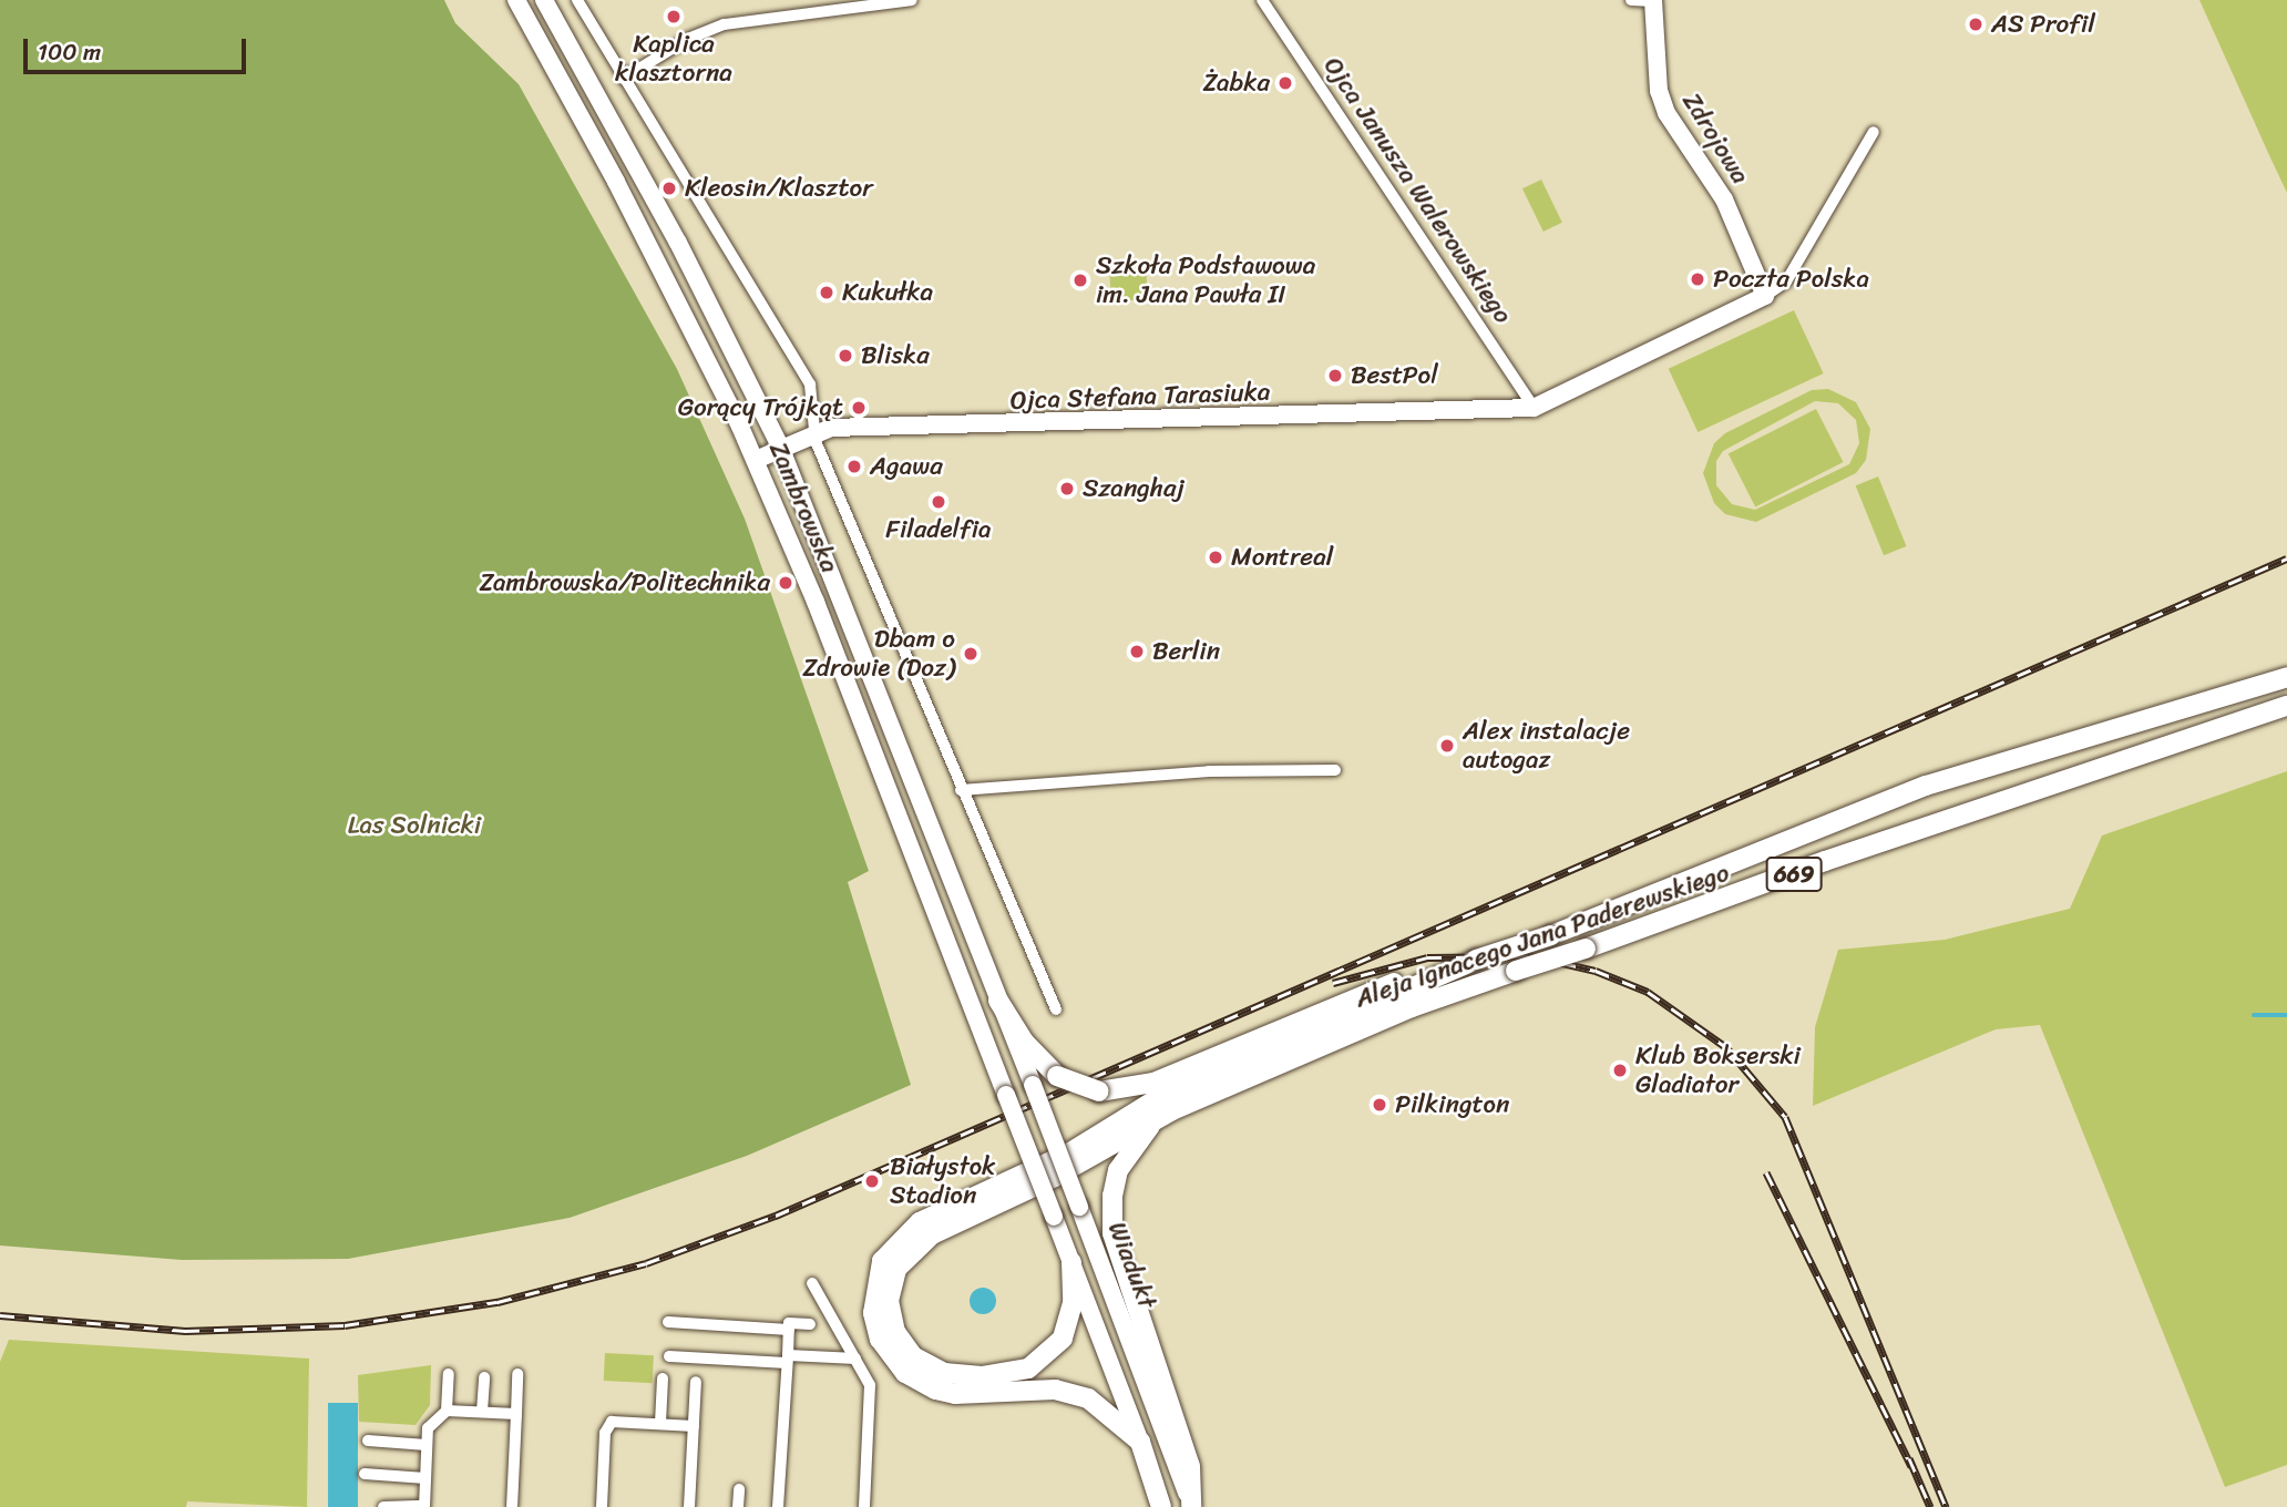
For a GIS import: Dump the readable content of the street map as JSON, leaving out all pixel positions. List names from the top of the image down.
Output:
{
  "streets": {
    "main road": [
      "Zdrojowa",
      "Ojca Stefana Tarasiuka",
      "Zambrowska",
      "669",
      "Aleja Ignacego Jana Paderewskiego",
      "Wiadukt"
    ],
    "street": ["Ojca Janusza Walerowskiego"]
  },
  "crossings": [
    ["Ojca Janusza Walerowskiego", "Ojca Stefana Tarasiuka"],
    ["Ojca Stefana Tarasiuka", "Zambrowska"],
    ["Zambrowska", "Wiadukt"]
  ],
  "parks": ["Las Solnicki"],
  "places": [
    "Kaplica klasztorna",
    "AS Profil",
    "Żabka",
    "Kleosin/Klasztor",
    "Poczta Polska",
    "Szkoła Podstawowa im. Jana Pawła II",
    "Kukułka",
    "Bliska",
    "BestPol",
    "Gorący Trójkąt",
    "Agawa",
    "Szanghaj",
    "Filadelfia",
    "Montreal",
    "Zambrowska/Politechnika",
    "Berlin",
    "Dbam o Zdrowie (Doz)",
    "Alex instalacje autogaz",
    "Klub Bokserski Gladiator",
    "Pilkington",
    "Białystok Stadion"
  ],
  "scale_bar": "100 m"
}
